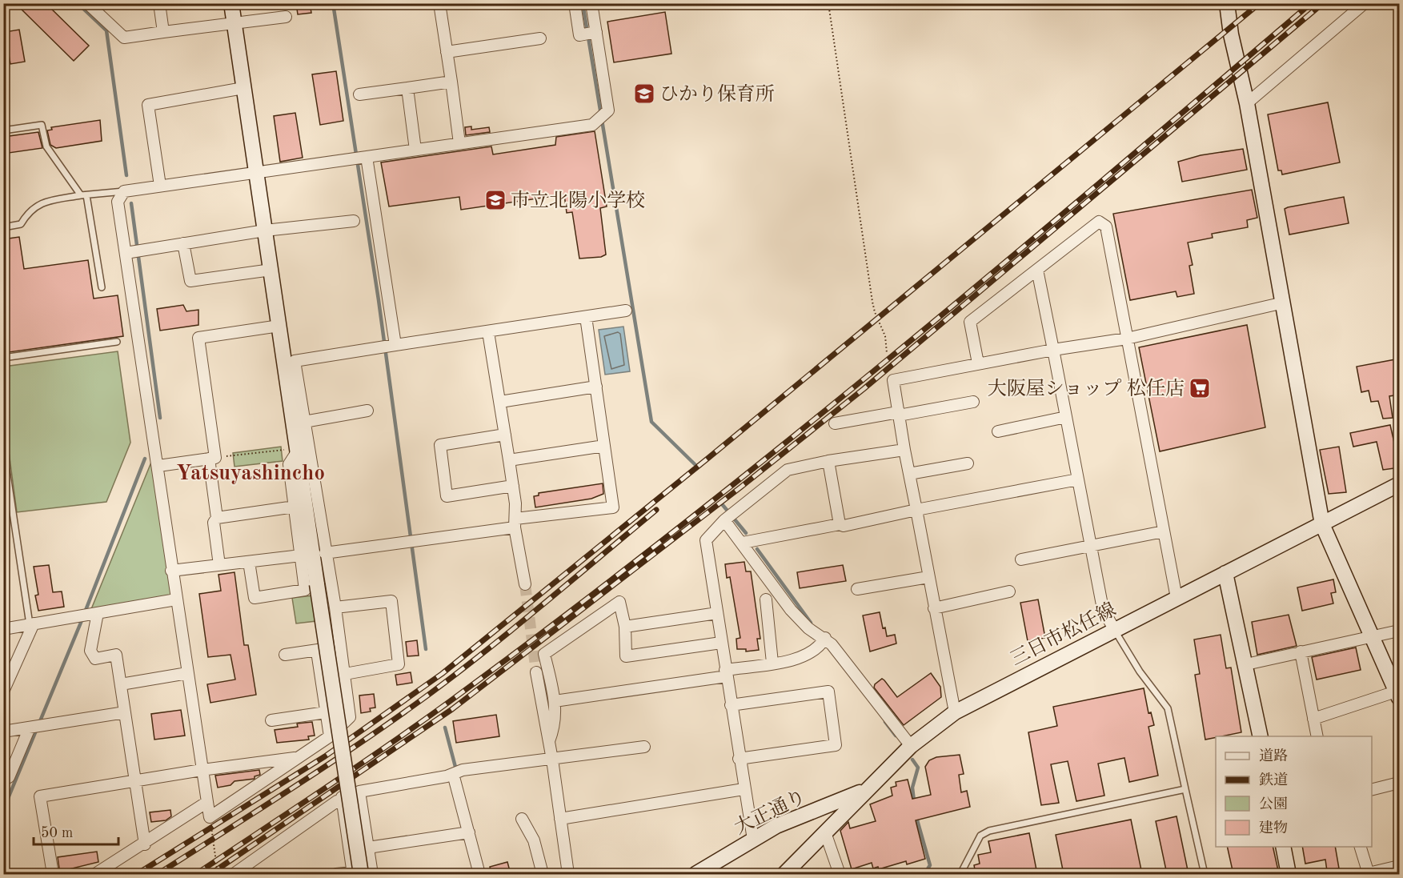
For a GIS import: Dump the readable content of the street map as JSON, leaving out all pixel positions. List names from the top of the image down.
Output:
{
  "streets": {
    "street": ["三日市松任線", "大正通り"]
  },
  "crossings": [
    ["三日市松任線", "大正通り"]
  ],
  "districts": ["Yatsuyashincho"],
  "places": {
    "school or university": ["ひかり保育所", "市立北陽小学校"],
    "supermarket": ["大阪屋ショップ 松任店"]
  },
  "legend": [
    "道路",
    "鉄道",
    "公園",
    "建物"
  ],
  "scale_bar": "50 m"
}
